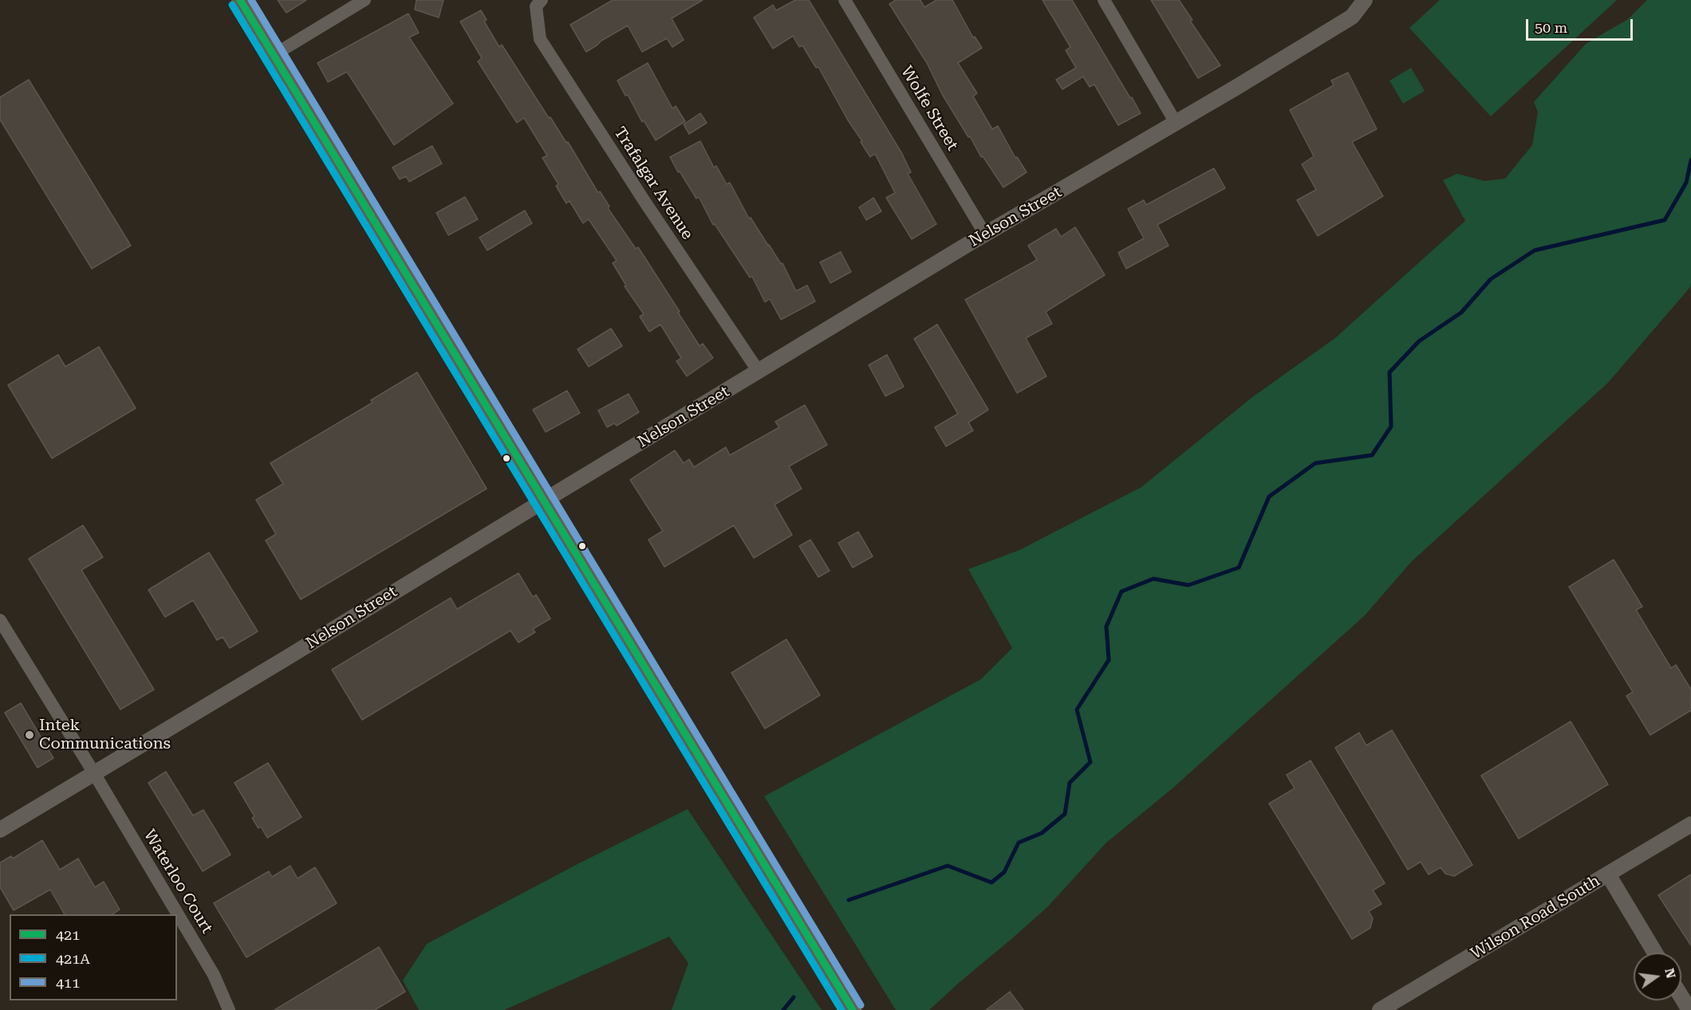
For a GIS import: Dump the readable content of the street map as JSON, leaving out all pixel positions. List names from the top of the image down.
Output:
{
  "streets": {
    "street": [
      "Wolfe Street",
      "Trafalgar Avenue",
      "Nelson Street",
      "Waterloo Court",
      "Wilson Road South"
    ]
  },
  "crossings": [
    ["Wolfe Street", "Nelson Street"],
    ["Trafalgar Avenue", "Nelson Street"],
    ["Nelson Street", "Waterloo Court"]
  ],
  "places": ["Intek Communications"],
  "lines": ["transit line 421", "transit line 411", "transit line 421A"],
  "legend": ["421", "421A", "411"],
  "scale_bar": "50 m",
  "north": "right"
}
